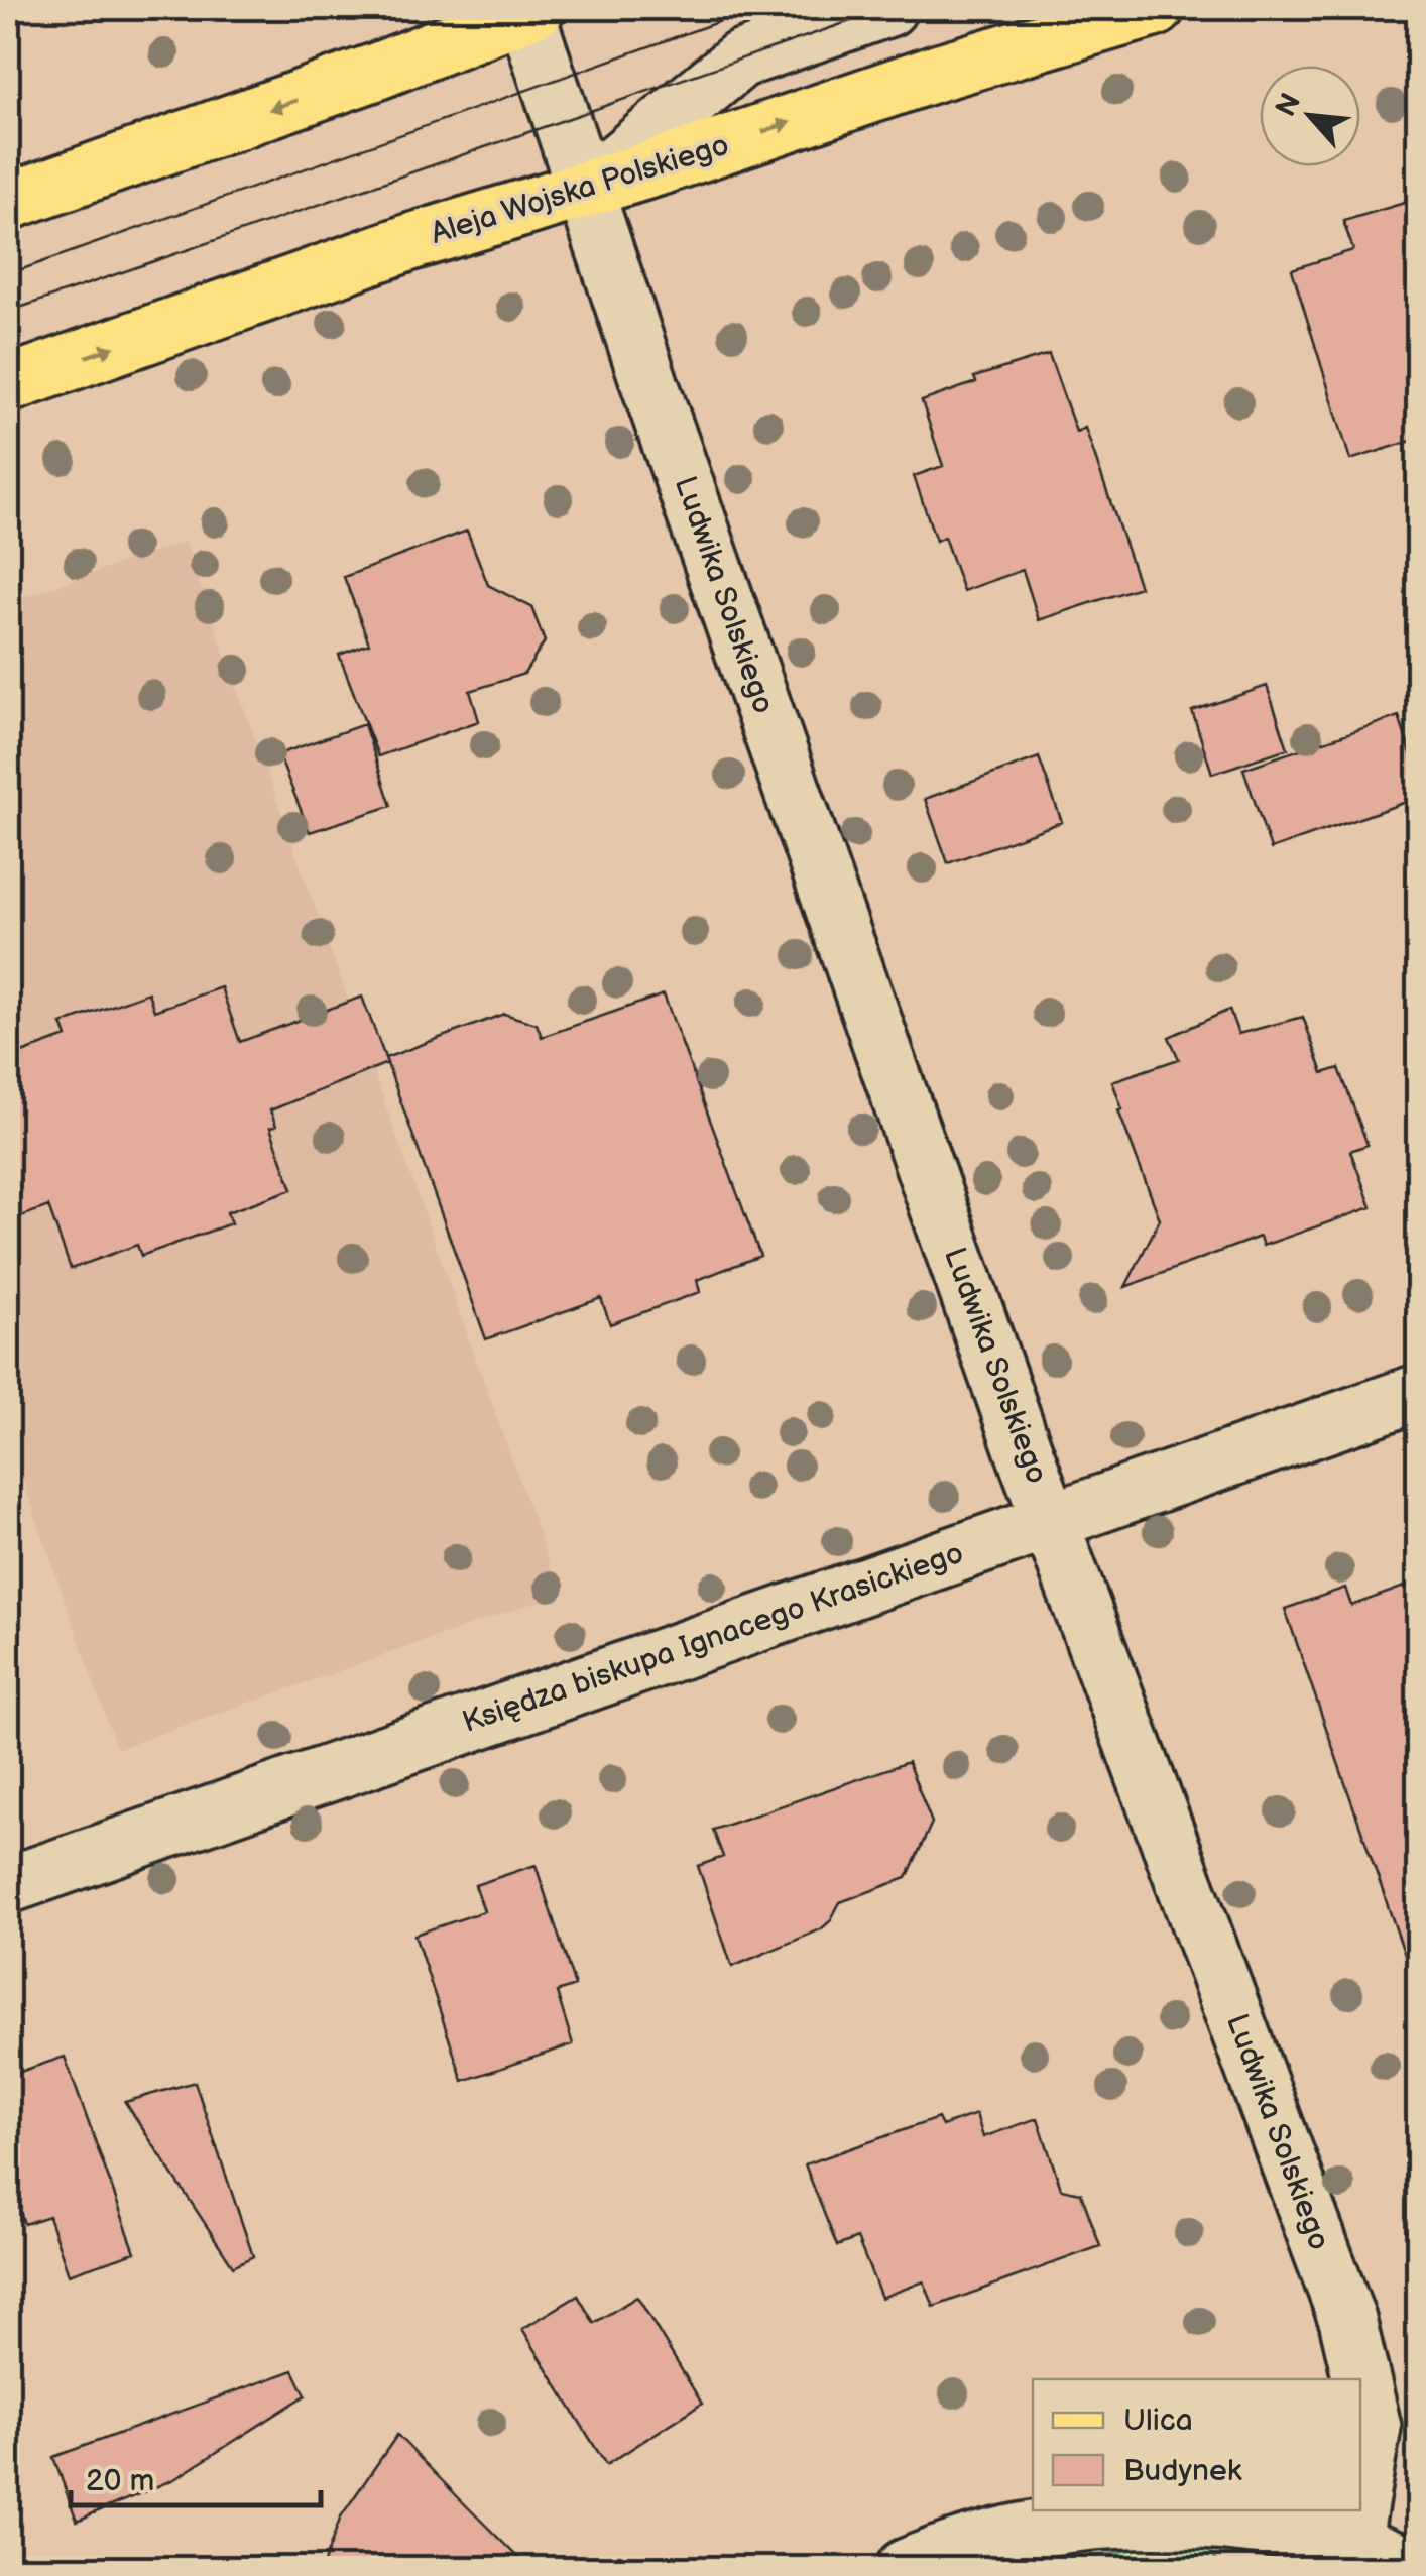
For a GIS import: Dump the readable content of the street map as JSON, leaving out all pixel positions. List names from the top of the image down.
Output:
{
  "streets": {
    "main road": ["Aleja Wojska Polskiego"],
    "street": ["Ludwika Solskiego", "Księdza biskupa Ignacego Krasickiego"]
  },
  "crossings": [
    ["Aleja Wojska Polskiego", "Ludwika Solskiego"],
    ["Ludwika Solskiego", "Księdza biskupa Ignacego Krasickiego"]
  ],
  "legend": ["Ulica", "Budynek"],
  "scale_bar": "20 m",
  "north": "top left"
}
